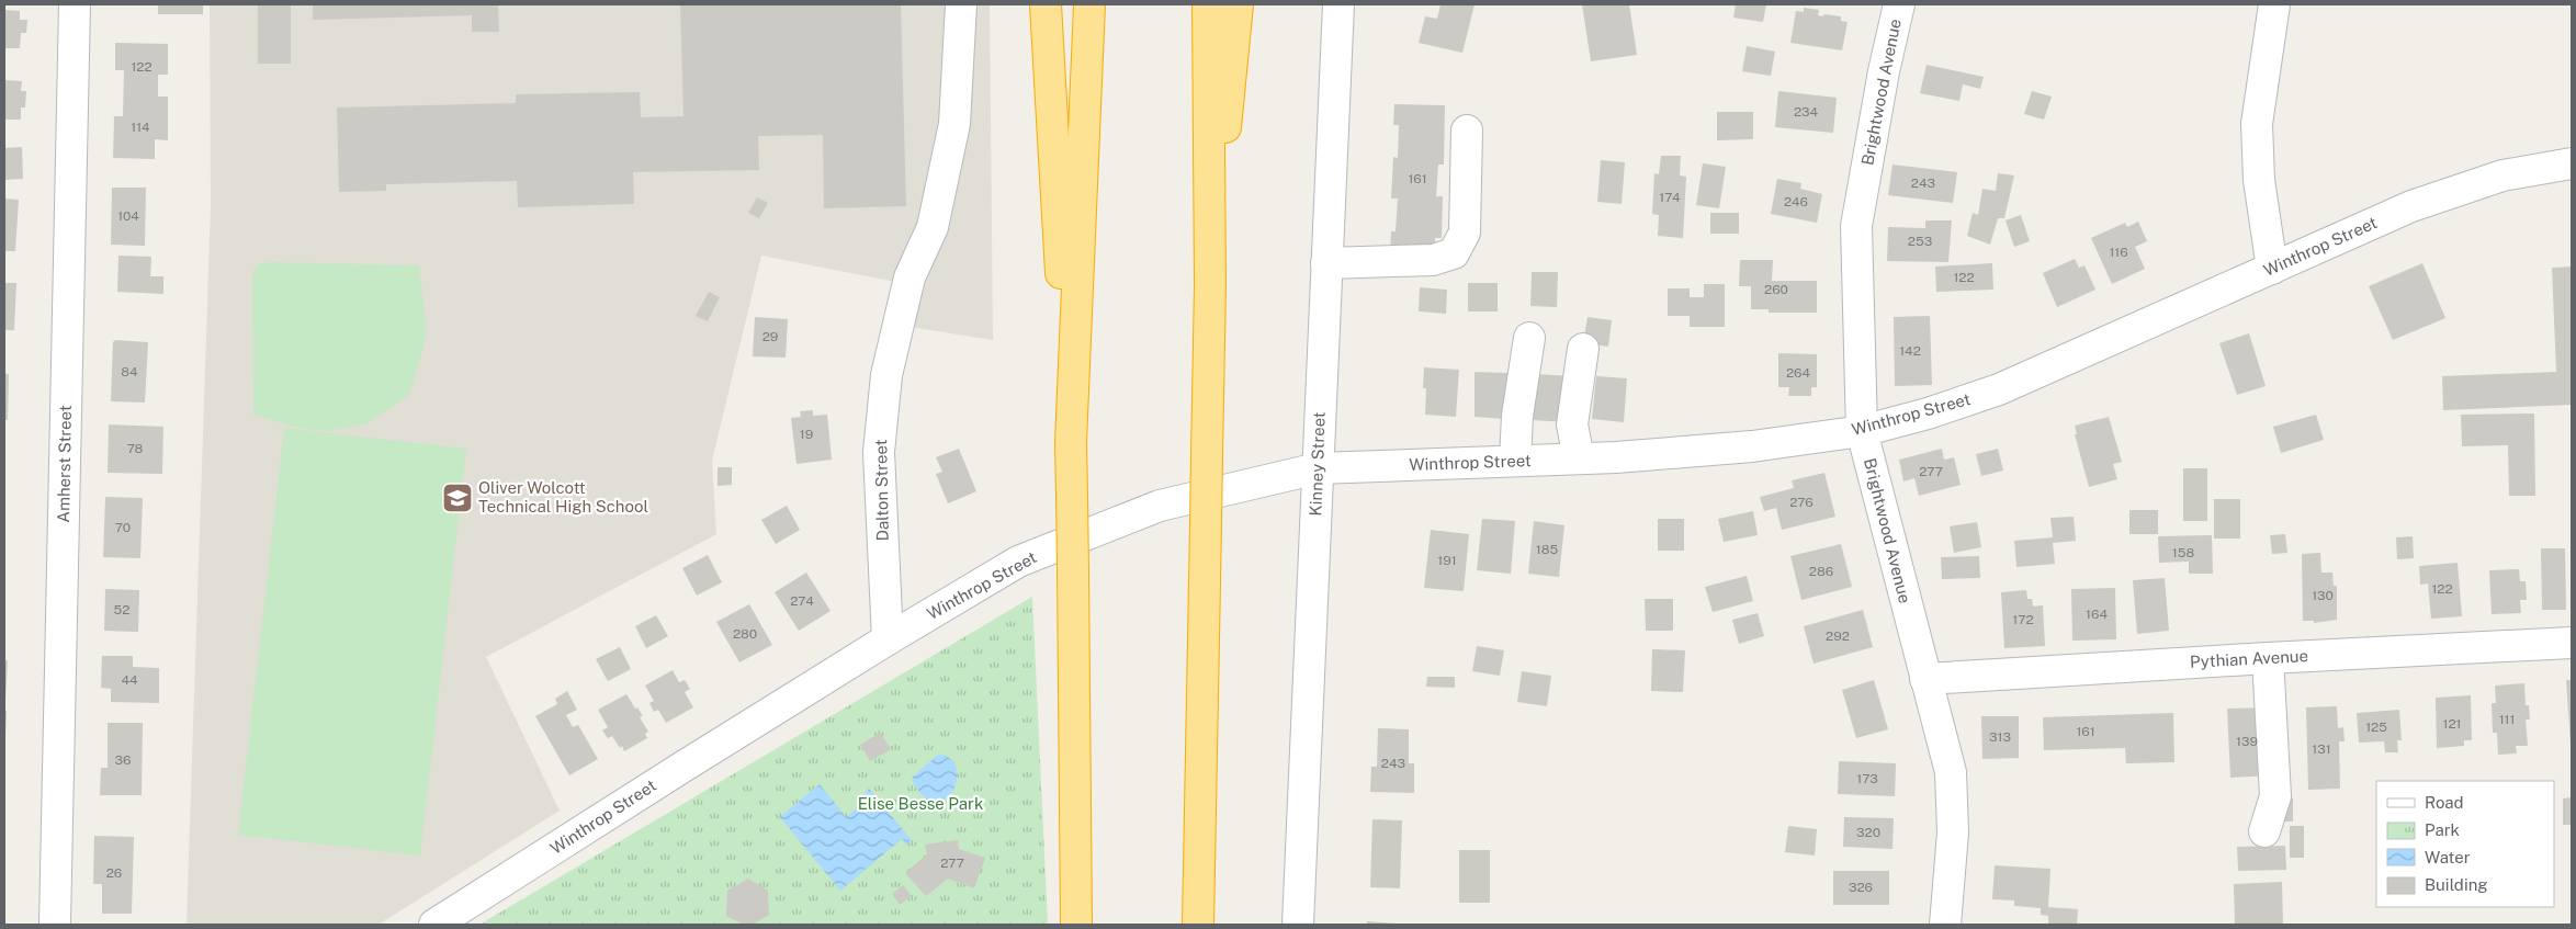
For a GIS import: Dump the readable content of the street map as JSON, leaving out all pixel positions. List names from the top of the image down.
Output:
{
  "streets": {
    "street": [
      "Brightwood Avenue",
      "Winthrop Street",
      "Amherst Street",
      "Kinney Street",
      "Dalton Street",
      "Pythian Avenue"
    ]
  },
  "crossings": [
    ["Brightwood Avenue", "Winthrop Street"],
    ["Brightwood Avenue", "Pythian Avenue"],
    ["Winthrop Street", "Kinney Street"],
    ["Winthrop Street", "Dalton Street"]
  ],
  "parks": ["Elise Besse Park"],
  "places": {
    "school or university": ["Oliver Wolcott Technical High School"]
  },
  "house_numbers": [
    "122",
    "234",
    "114",
    "161",
    "243",
    "174",
    "246",
    "104",
    "253",
    "116",
    "122",
    "260",
    "29",
    "142",
    "84",
    "264",
    "19",
    "78",
    "277",
    "276",
    "70",
    "185",
    "158",
    "191",
    "286",
    "122",
    "130",
    "274",
    "52",
    "164",
    "172",
    "280",
    "292",
    "44",
    "111",
    "121",
    "125",
    "161",
    "313",
    "139",
    "131",
    "36",
    "243",
    "173",
    "320",
    "277",
    "26",
    "326"
  ],
  "legend": [
    "Road",
    "Park",
    "Water",
    "Building"
  ]
}
